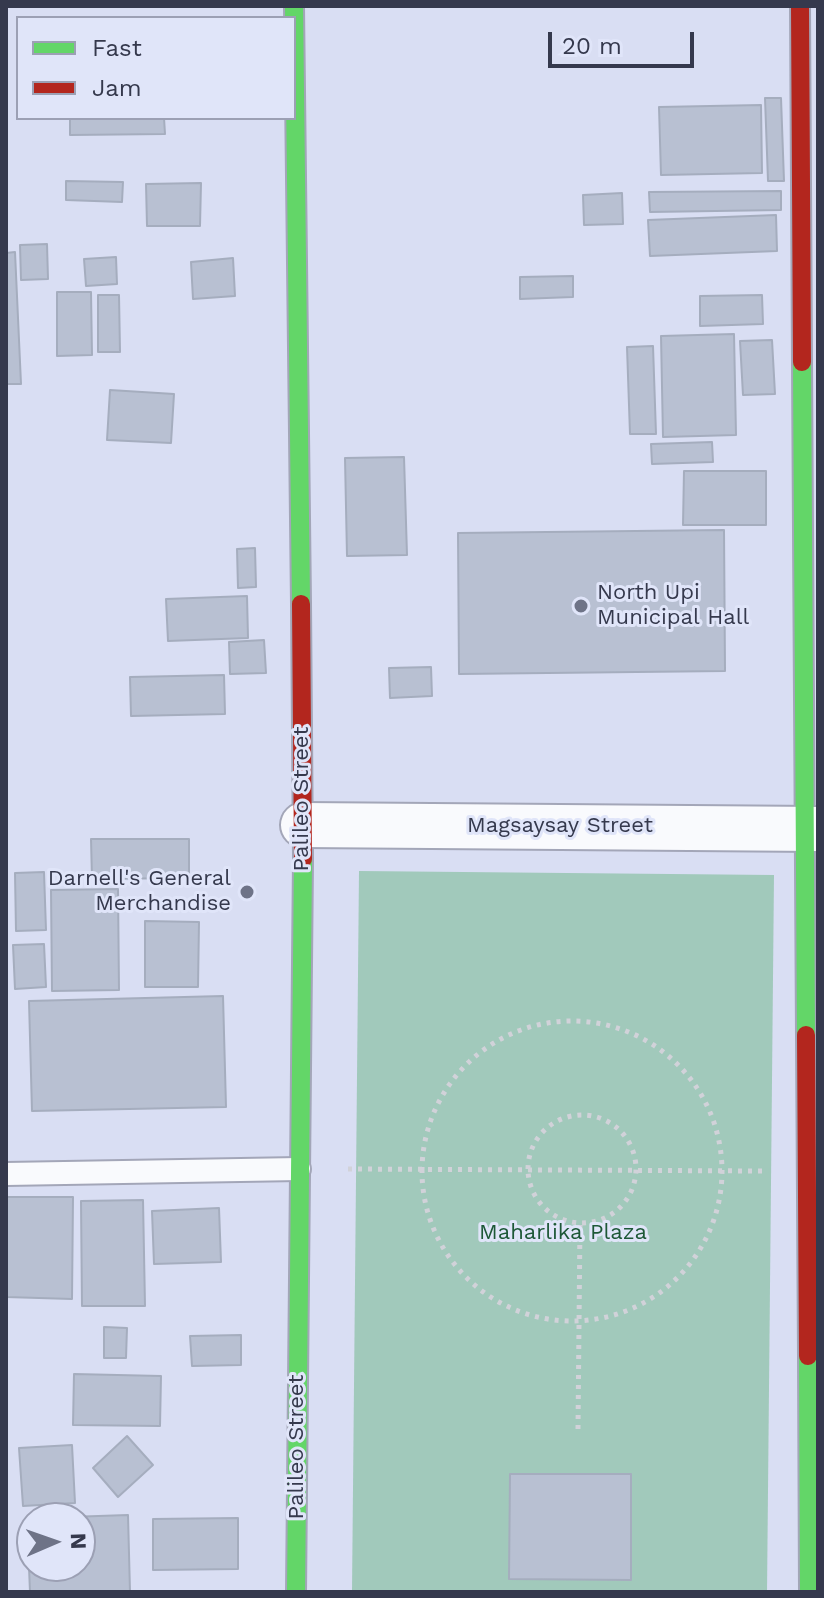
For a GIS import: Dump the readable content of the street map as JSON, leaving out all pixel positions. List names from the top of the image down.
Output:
{
  "streets": {
    "street": ["Palileo Street", "Magsaysay Street"]
  },
  "crossings": [
    ["Palileo Street", "Magsaysay Street"]
  ],
  "parks": ["Maharlika Plaza"],
  "places": ["North Upi Municipal Hall", "Darnell's General Merchandise"],
  "legend": ["Fast", "Jam"],
  "scale_bar": "20 m",
  "north": "right"
}
